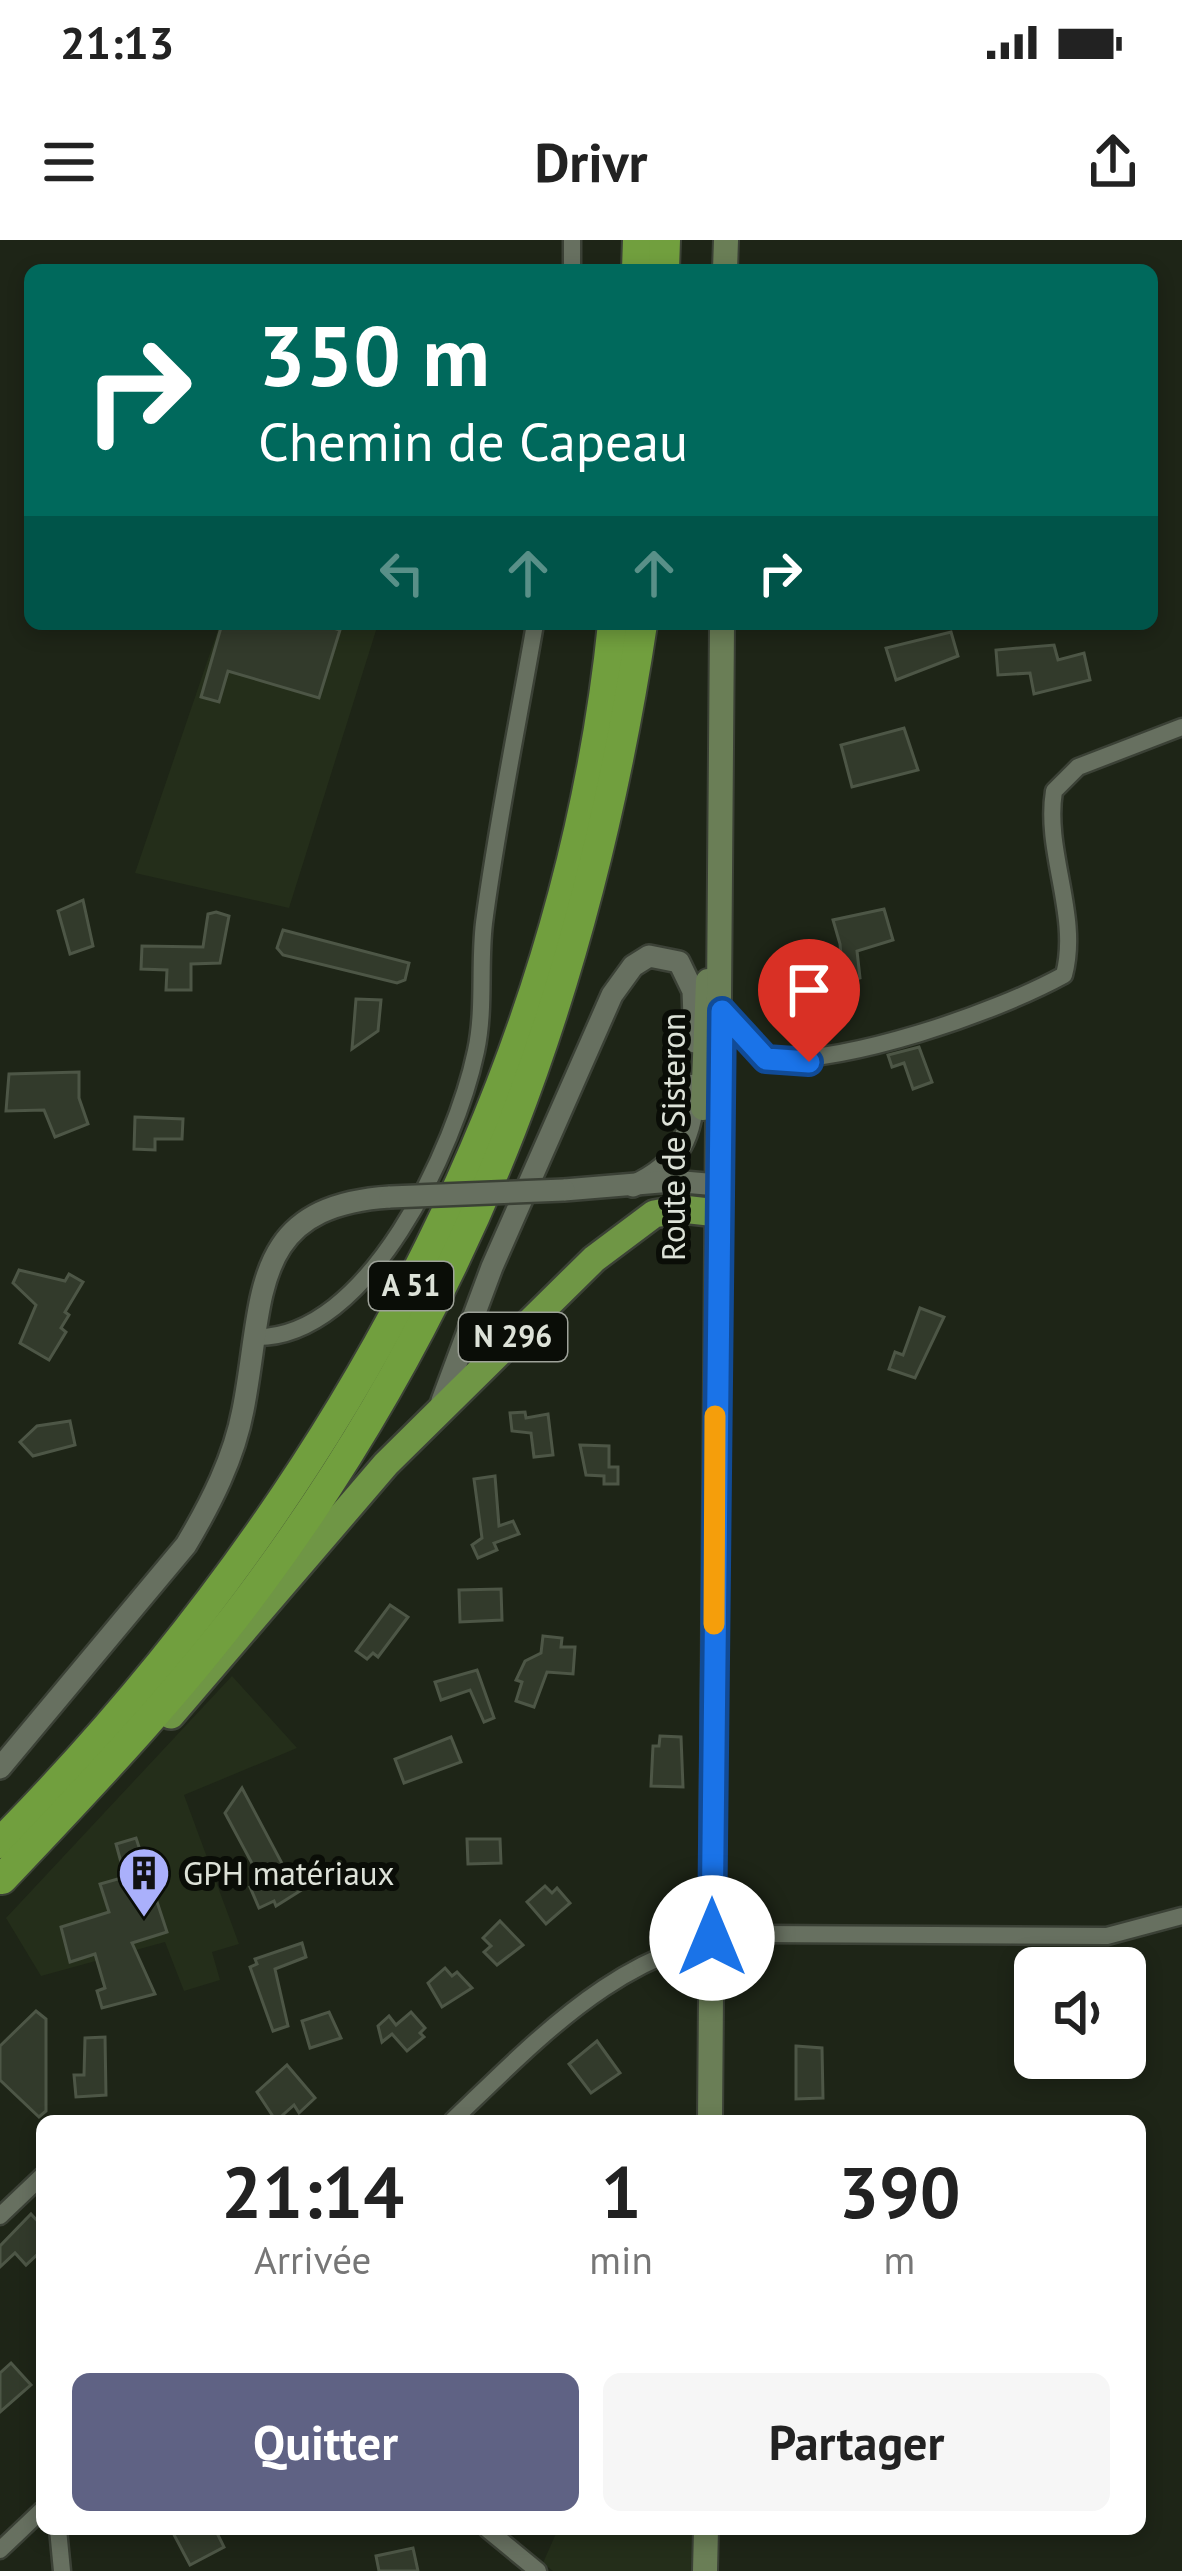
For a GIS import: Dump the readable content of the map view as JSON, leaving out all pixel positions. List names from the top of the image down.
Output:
{
  "streets": {
    "highway": ["A 51", "N 296"],
    "main road": ["Route de Sisteron"]
  },
  "crossings": [
    ["Route de Sisteron", "N 296"],
    ["A 51", "N 296"]
  ],
  "places": {
    "building": ["GPH matériaux"]
  },
  "page": {
    "status": "21:13",
    "header": "Drivr",
    "turn": ["350 m", "Chemin de Capeau"],
    "eta": [
      "21:14",
      "Arrivée",
      "1",
      "min",
      "390",
      "m"
    ],
    "buttons": ["Quitter", "Partager"]
  }
}
